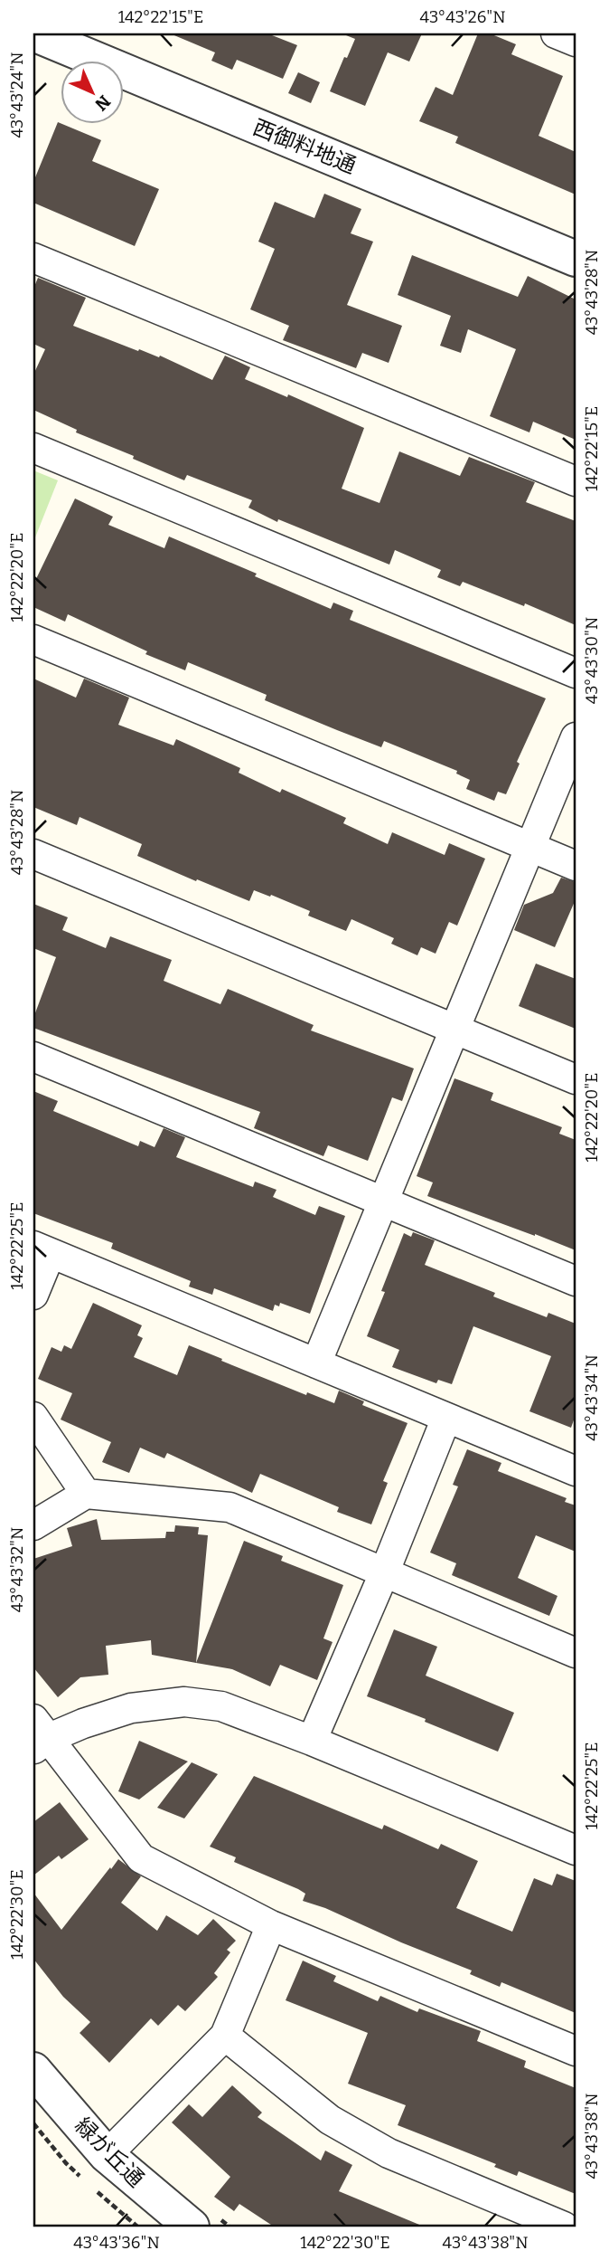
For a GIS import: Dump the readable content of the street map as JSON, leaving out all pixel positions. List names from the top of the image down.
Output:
{
  "streets": {
    "street": ["西御料地通", "緑が丘通"]
  },
  "north": "bottom right",
  "coordinates": [
    "142°22'15\"E",
    "43°43'26\"N",
    "43°43'24\"N",
    "43°43'28\"N",
    "142°22'20\"E",
    "43°43'30\"N",
    "142°22'25\"E",
    "43°43'34\"N",
    "43°43'32\"N",
    "142°22'30\"E",
    "43°43'38\"N",
    "43°43'36\"N"
  ]
}
